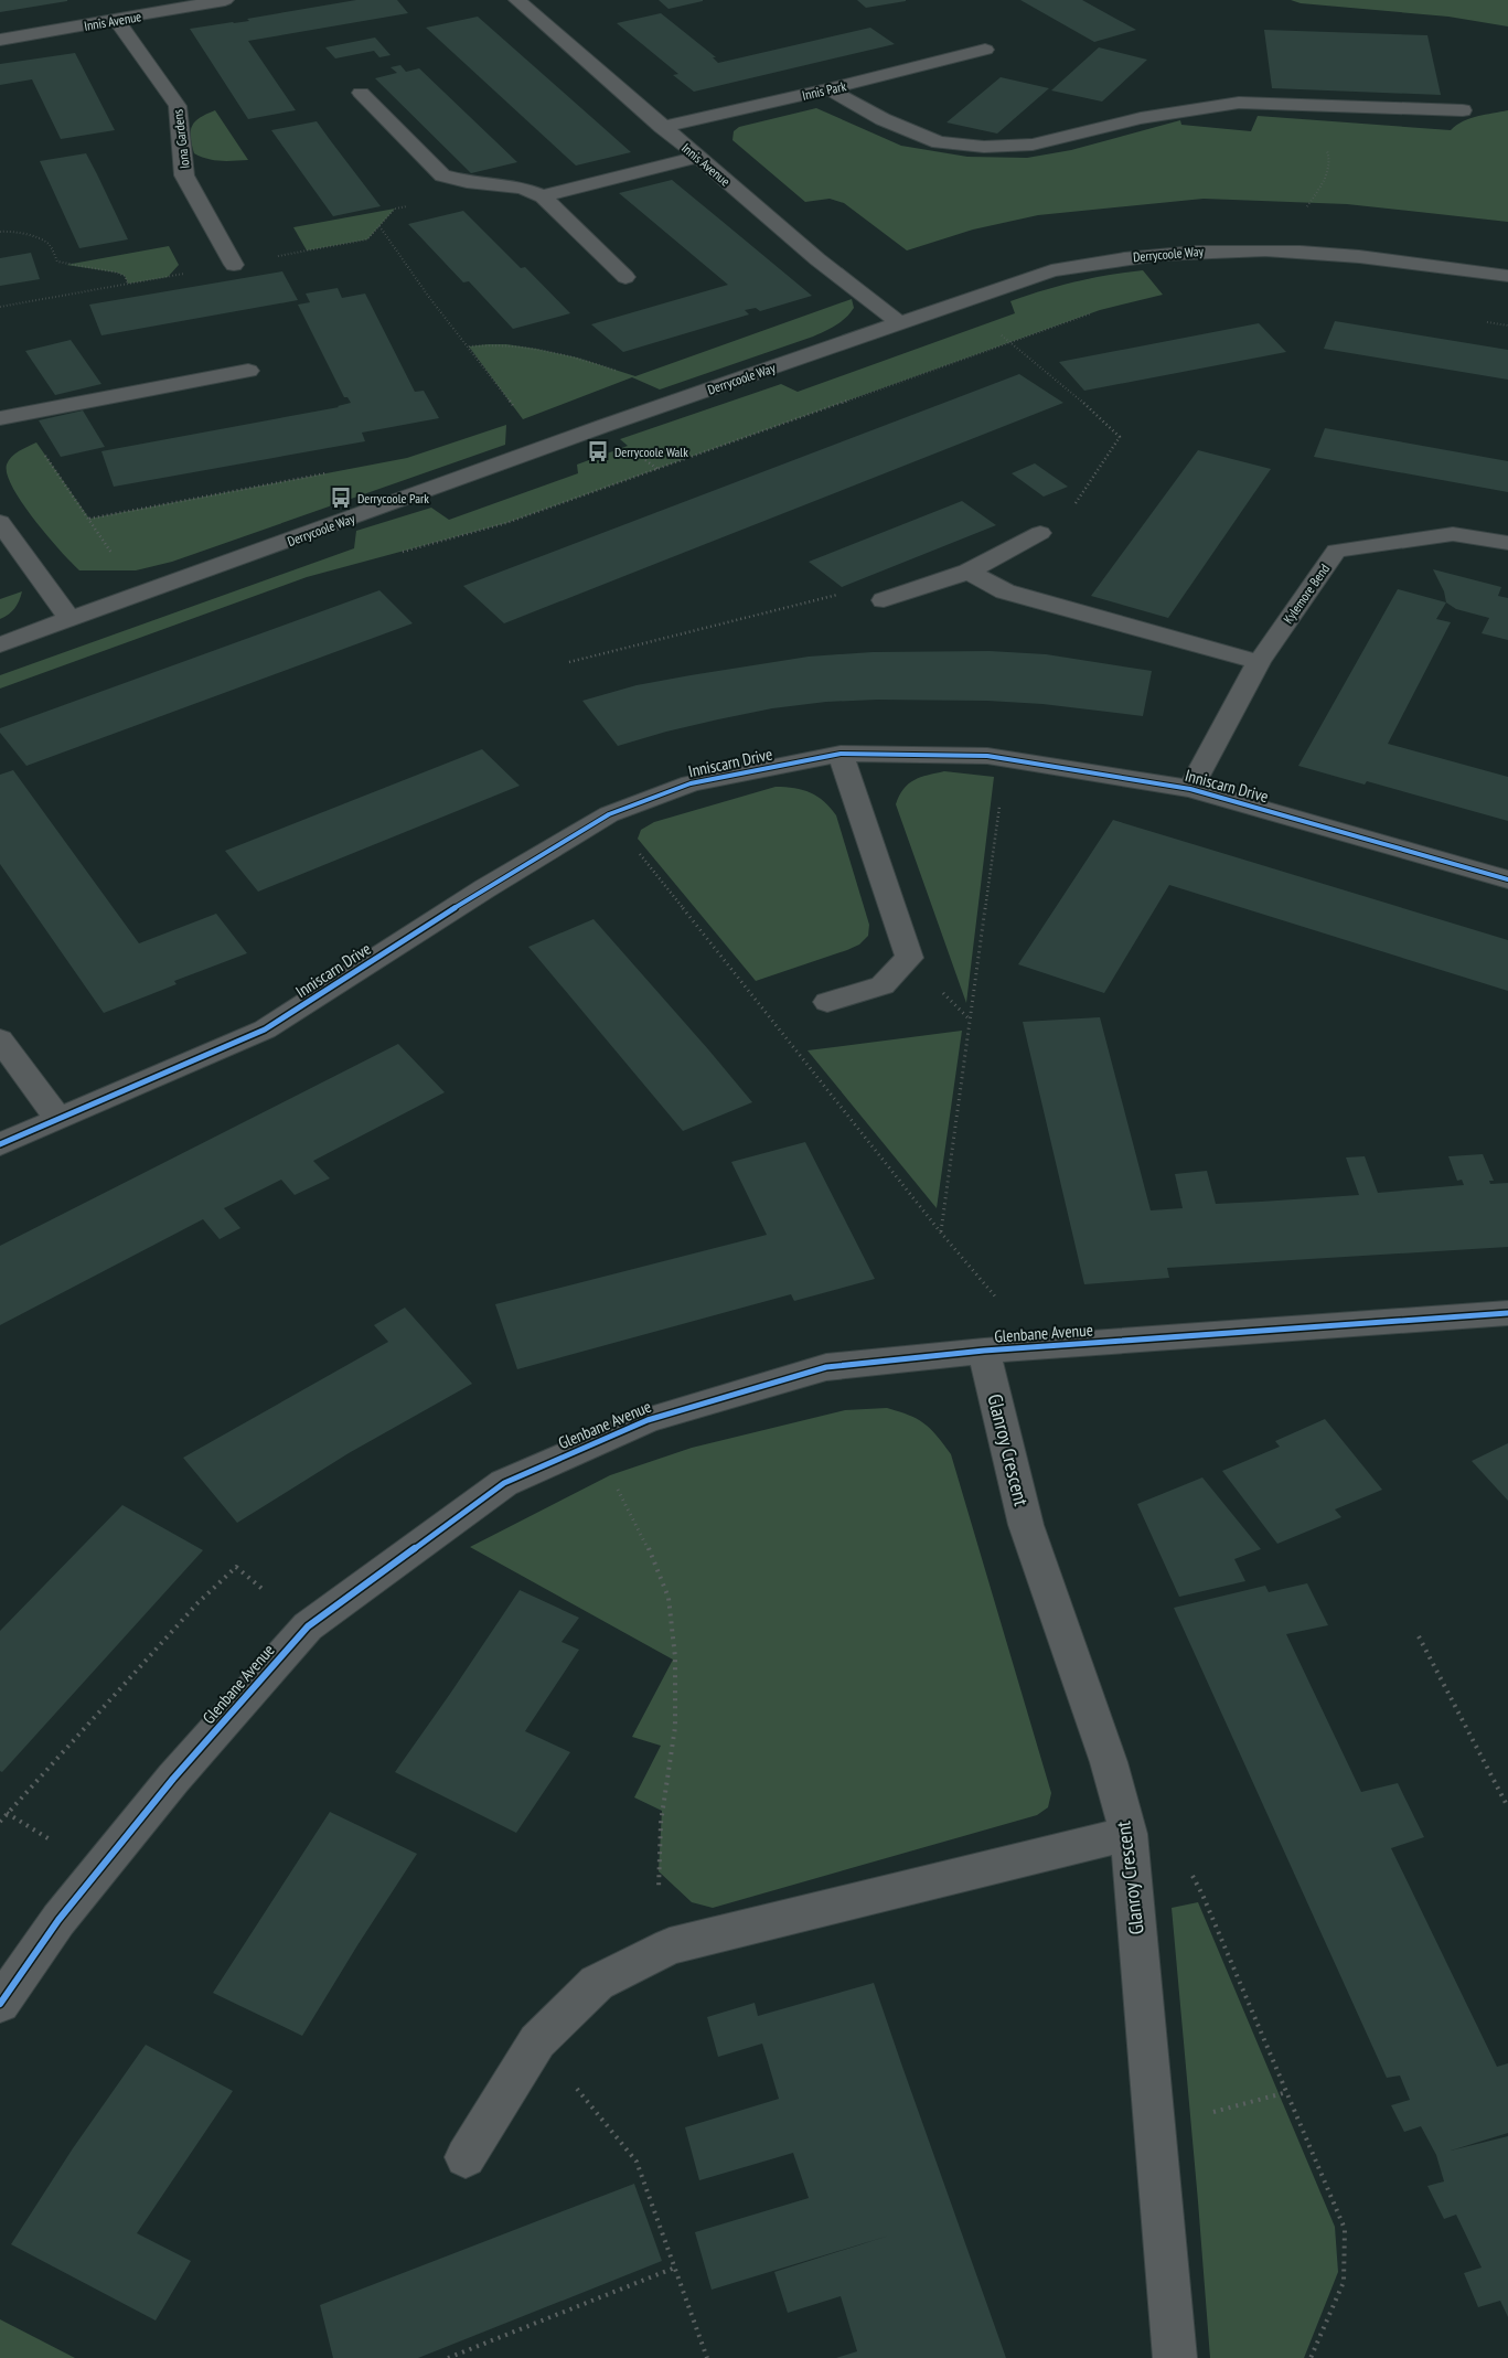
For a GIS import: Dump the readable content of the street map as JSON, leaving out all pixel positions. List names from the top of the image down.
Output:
{
  "streets": {
    "street": [
      "Innis Avenue",
      "Innis Park",
      "Iona Gardens",
      "Derrycoole Way",
      "Kylemore Bend",
      "Inniscarn Drive",
      "Glenbane Avenue",
      "Glanroy Crescent"
    ]
  },
  "crossings": [
    ["Innis Avenue", "Innis Park"],
    ["Innis Avenue", "Iona Gardens"],
    ["Innis Avenue", "Derrycoole Way"],
    ["Kylemore Bend", "Inniscarn Drive"],
    ["Glenbane Avenue", "Glanroy Crescent"]
  ],
  "places": {
    "bus stop": ["Derrycoole Walk", "Derrycoole Park"]
  }
}
